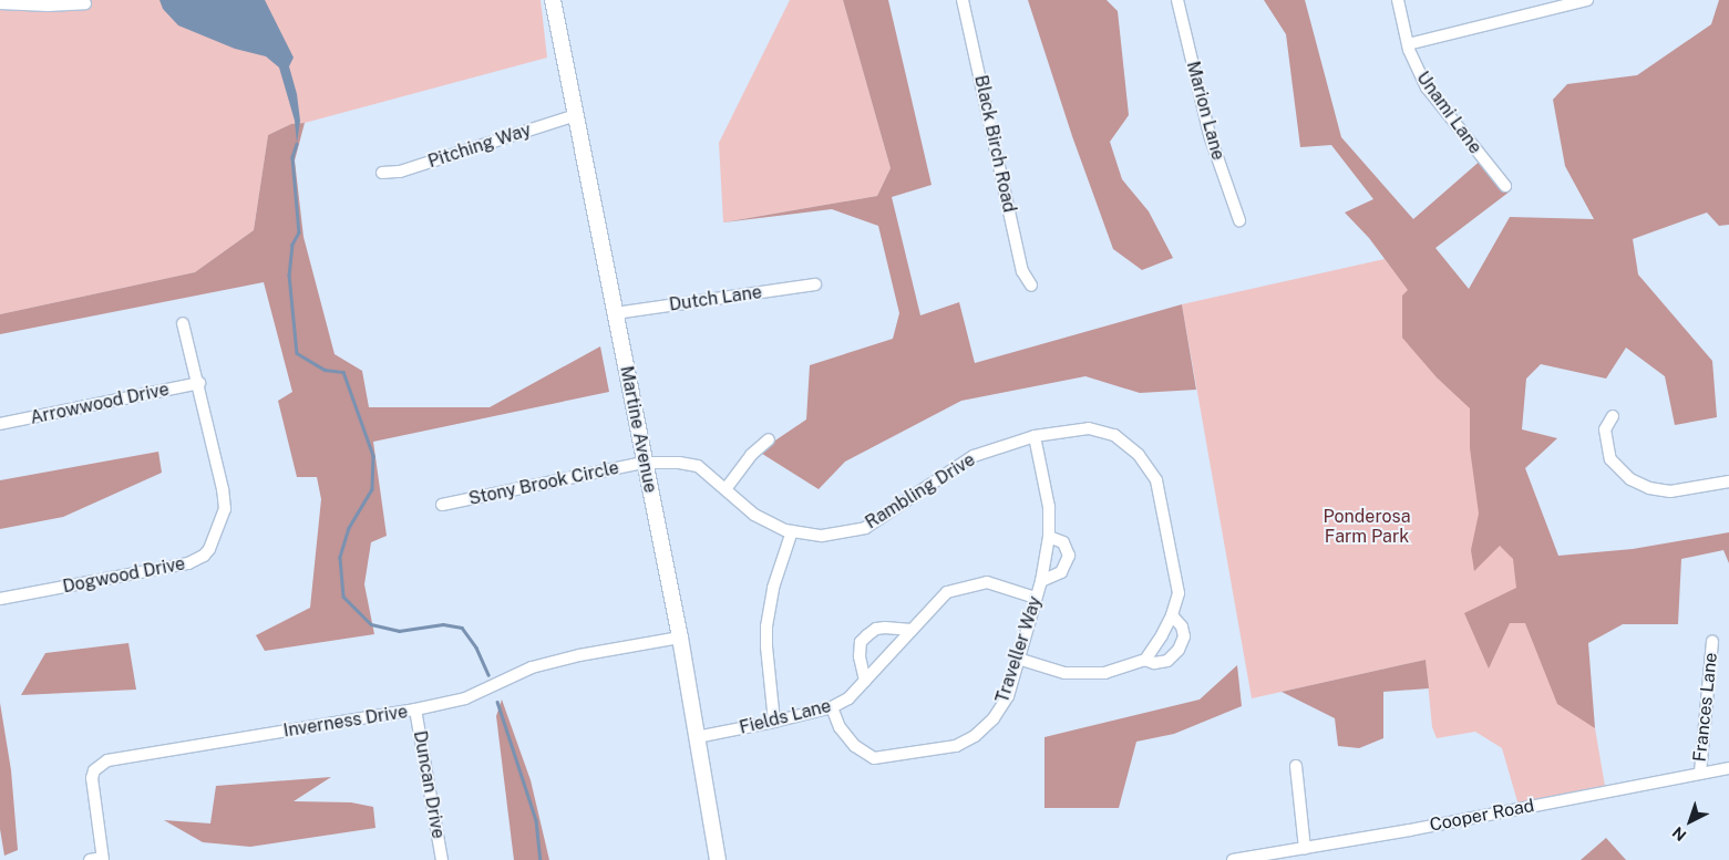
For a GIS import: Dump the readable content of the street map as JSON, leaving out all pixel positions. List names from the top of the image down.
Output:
{
  "streets": {
    "main road": ["Martine Avenue"],
    "street": [
      "Marion Lane",
      "Unami Lane",
      "Black Birch Road",
      "Pitching Way",
      "Dutch Lane",
      "Arrowwood Drive",
      "Stony Brook Circle",
      "Rambling Drive",
      "Dogwood Drive",
      "Traveller Way",
      "Frances Lane",
      "Fields Lane",
      "Inverness Drive",
      "Duncan Drive",
      "Cooper Road"
    ]
  },
  "crossings": [
    ["Pitching Way", "Martine Avenue"],
    ["Dutch Lane", "Martine Avenue"],
    ["Arrowwood Drive", "Dogwood Drive"],
    ["Martine Avenue", "Stony Brook Circle"],
    ["Martine Avenue", "Rambling Drive"],
    ["Martine Avenue", "Fields Lane"],
    ["Martine Avenue", "Inverness Drive"],
    ["Stony Brook Circle", "Rambling Drive"],
    ["Rambling Drive", "Traveller Way"],
    ["Traveller Way", "Fields Lane"],
    ["Frances Lane", "Cooper Road"],
    ["Inverness Drive", "Duncan Drive"]
  ],
  "parks": ["Ponderosa Farm Park"],
  "north": "bottom left"
}
